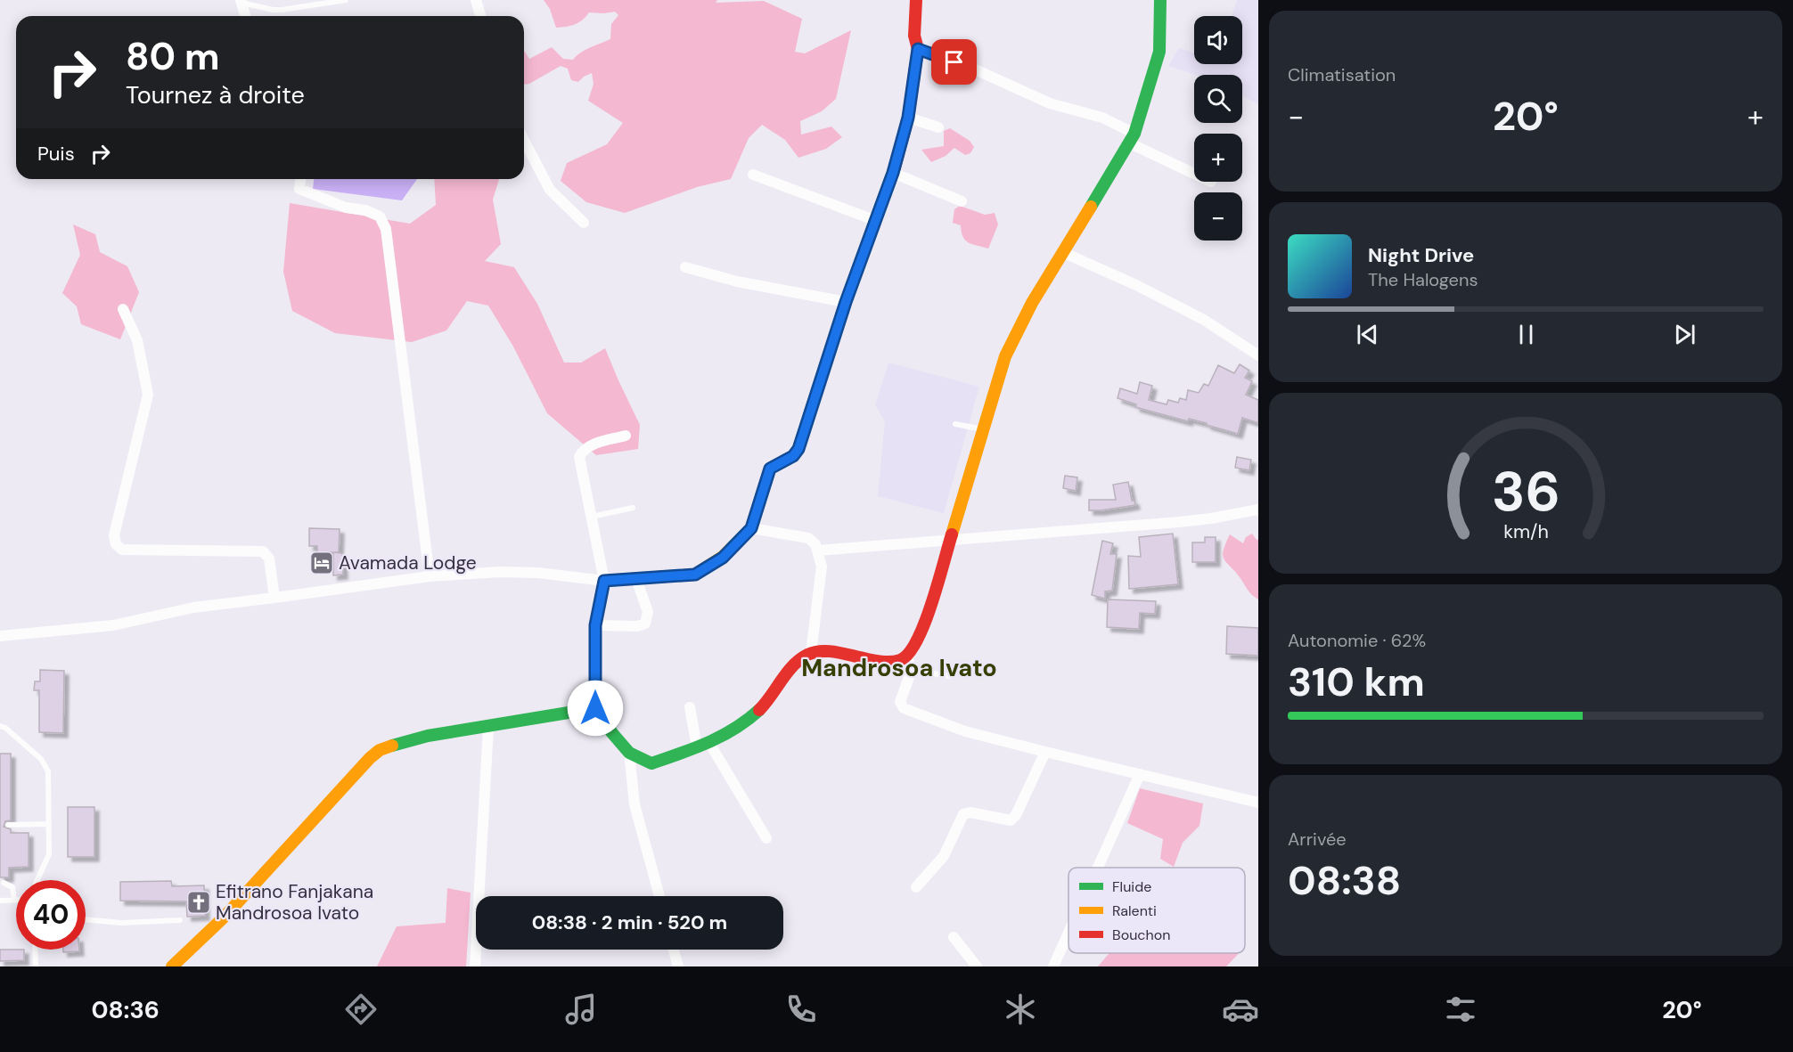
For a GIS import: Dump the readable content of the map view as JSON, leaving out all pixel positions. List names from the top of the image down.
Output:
{
  "districts": ["Mandrosoa Ivato"],
  "places": {
    "hotel": ["Avamada Lodge"],
    "church": ["Efitrano Fanjakana Mandrosoa Ivato"]
  },
  "legend": ["Fluide", "Ralenti", "Bouchon"],
  "page": {
    "tile": [
      "Climatisation",
      ["Autonomie · 62%", "310 km"],
      ["Arrivée", "08:38"]
    ],
    "map_buttons": ["+", "−"],
    "turn": ["80 m", "Tournez à droite"],
    "heat": ["−", "20°", "+"],
    "then": "Puis",
    "song": ["Night Drive", "The Halogens"],
    "limit": "40",
    "trip": "08:38 · 2 min · 520 m",
    "tabs": ["08:36", "20°"],
    "gauge": ["36", "km/h"]
  }
}
